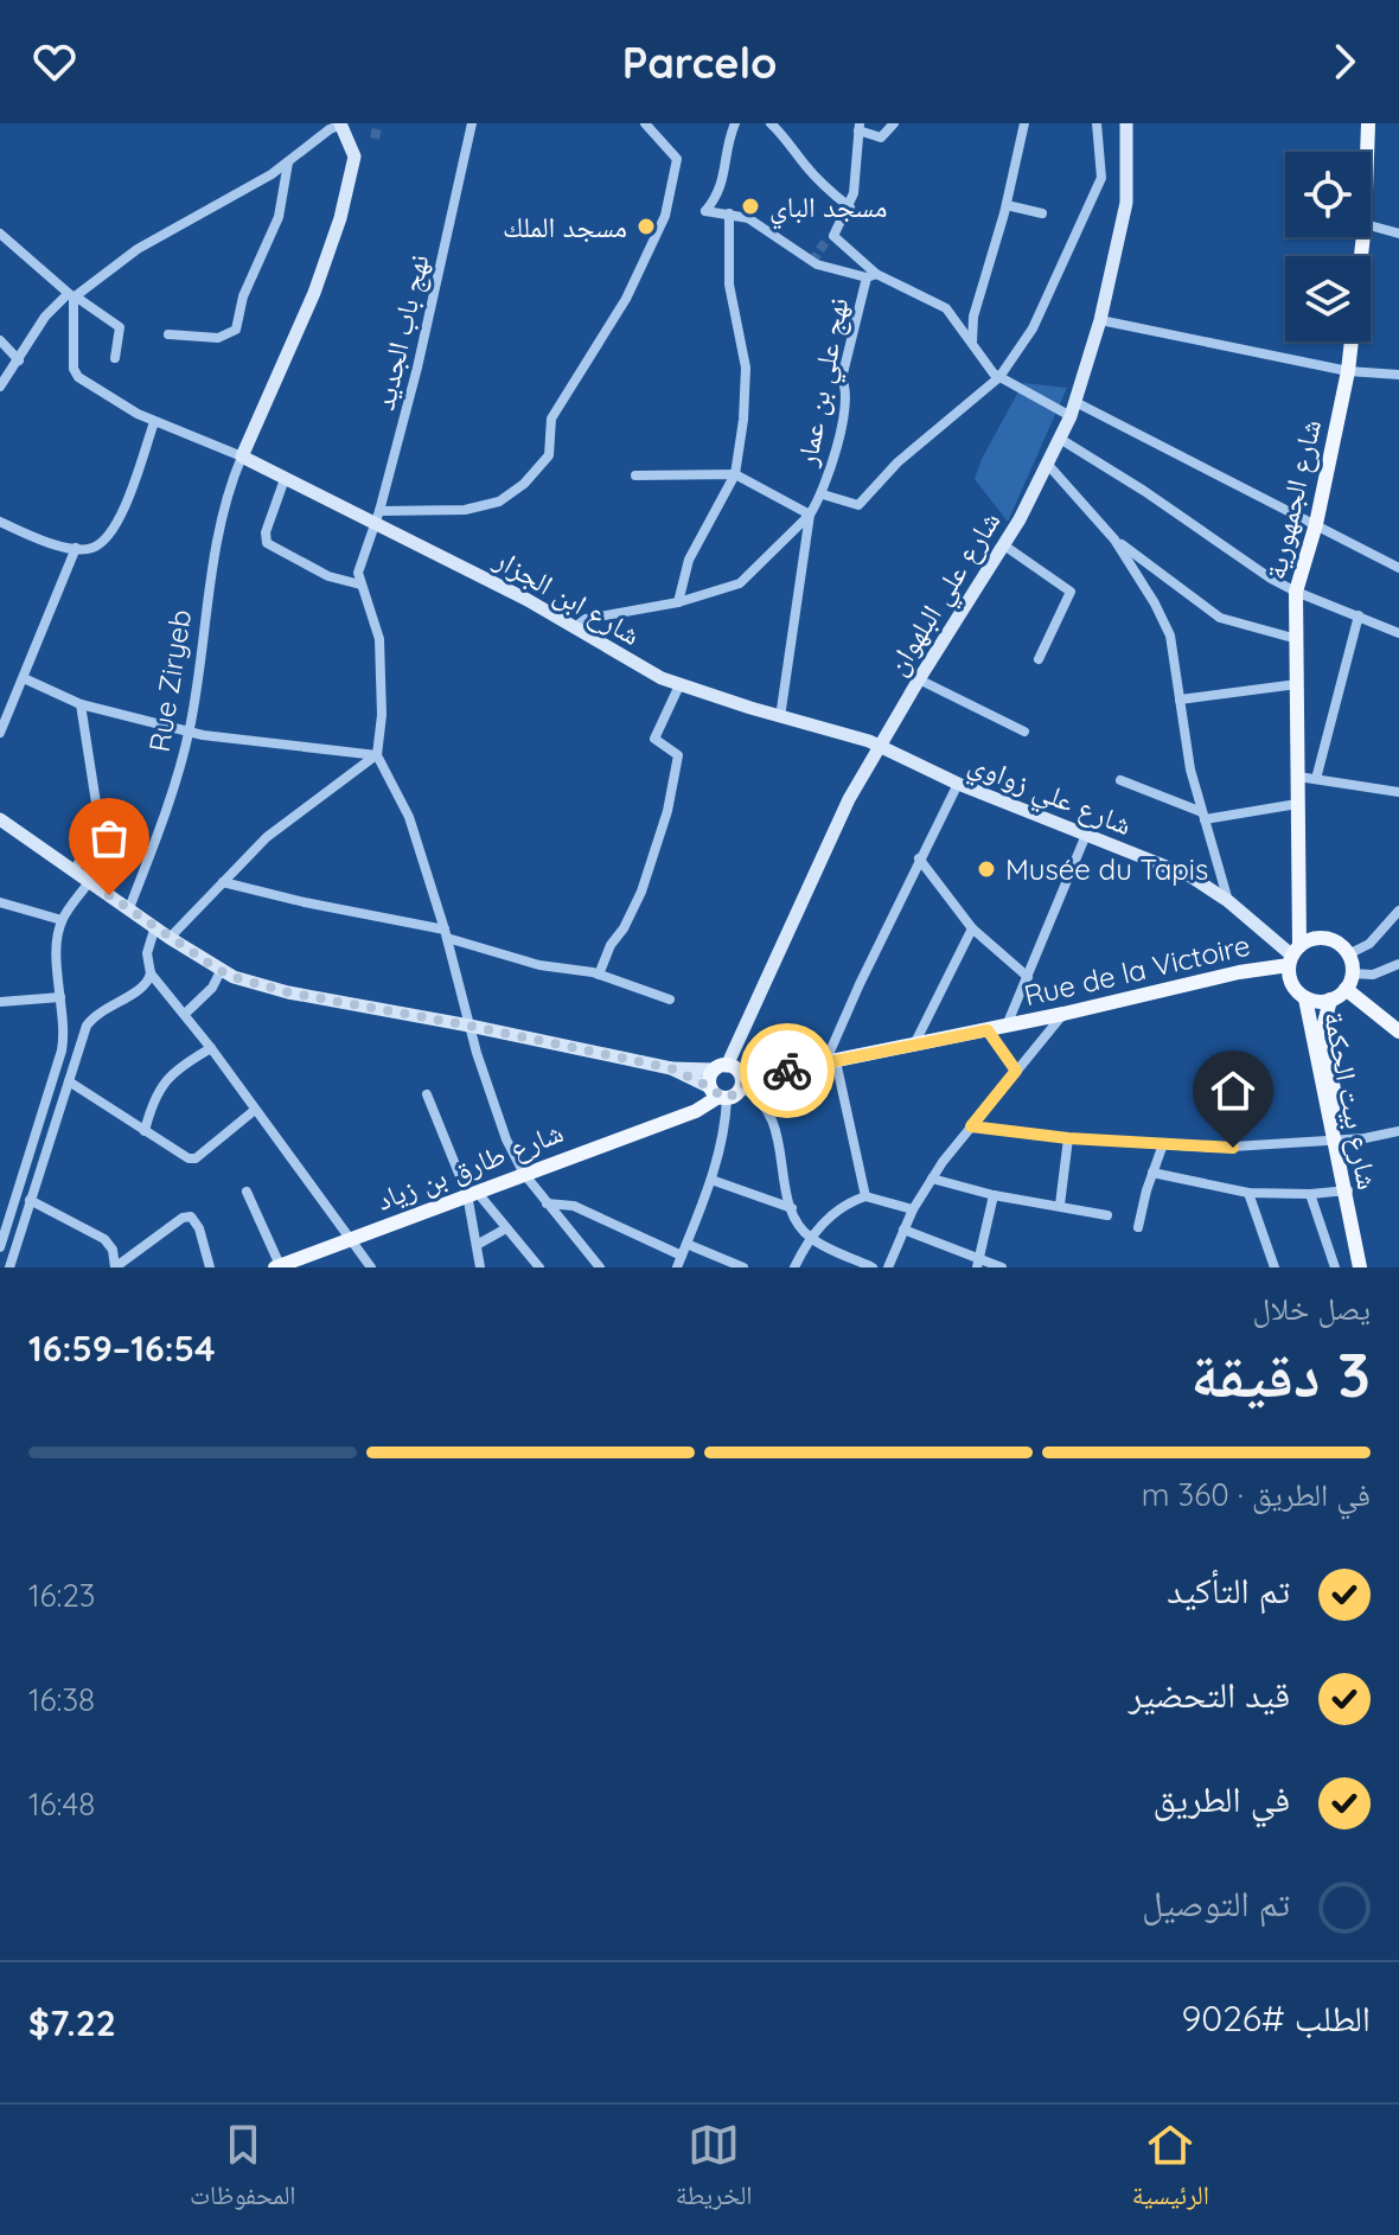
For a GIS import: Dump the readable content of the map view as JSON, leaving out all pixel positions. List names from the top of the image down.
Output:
{
  "streets": {
    "main road": [
      "شارع الجمهورية",
      "Rue de la Victoire",
      "شارع بيت الحكمة",
      "شارع طارق بن زياد"
    ],
    "street": [
      "نهج باب الجديد",
      "نهج علي بن عمار",
      "شارع علي البلهوان",
      "شارع ابن الجزار",
      "Rue Ziryeb",
      "شارع علي زواوي"
    ]
  },
  "crossings": [
    ["نهج باب الجديد", "شارع ابن الجزار"],
    ["نهج علي بن عمار", "شارع ابن الجزار"],
    ["شارع الجمهورية", "شارع علي زواوي"],
    ["شارع الجمهورية", "Rue de la Victoire"],
    ["شارع الجمهورية", "شارع بيت الحكمة"],
    ["شارع علي البلهوان", "شارع ابن الجزار"],
    ["شارع علي البلهوان", "شارع علي زواوي"],
    ["شارع علي البلهوان", "Rue de la Victoire"],
    ["شارع ابن الجزار", "Rue Ziryeb"],
    ["شارع ابن الجزار", "شارع علي زواوي"],
    ["شارع علي زواوي", "Rue de la Victoire"],
    ["شارع علي زواوي", "شارع بيت الحكمة"],
    ["Rue de la Victoire", "شارع بيت الحكمة"],
    ["Rue de la Victoire", "شارع طارق بن زياد"]
  ],
  "places": ["مسجد الباي", "مسجد الملك", "Musée du Tapis"],
  "page": {
    "header": "Parcelo",
    "heading": ["3 دقيقة", "يصل خلال", "16:54–16:59"],
    "panel": ["الطلب #9026", "$7.22"],
    "bar": "في الطريق · 360 m",
    "list": [
      ["تم التأكيد", "16:23"],
      ["قيد التحضير", "16:38"],
      ["في الطريق", "16:48"],
      "تم التوصيل"
    ],
    "tabs": ["الرئيسية", "الخريطة", "المحفوظات"]
  }
}
